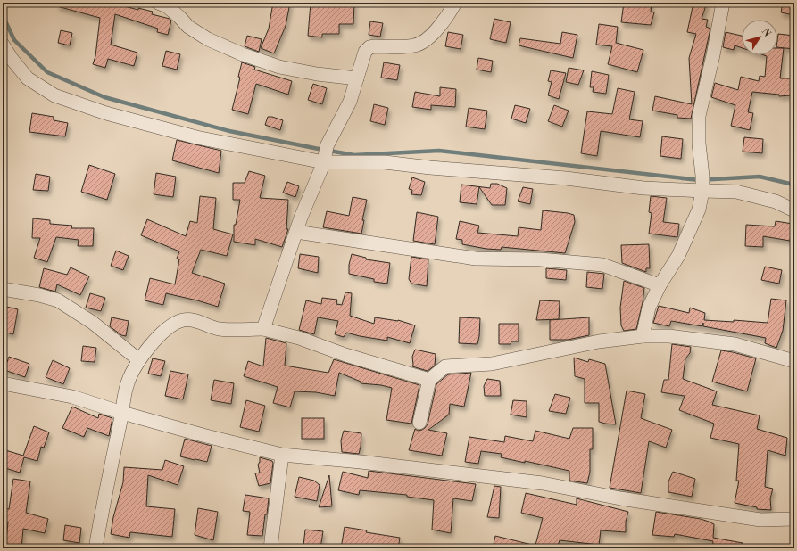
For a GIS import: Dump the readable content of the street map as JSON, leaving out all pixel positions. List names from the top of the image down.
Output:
{
  "north": "top right"
}
